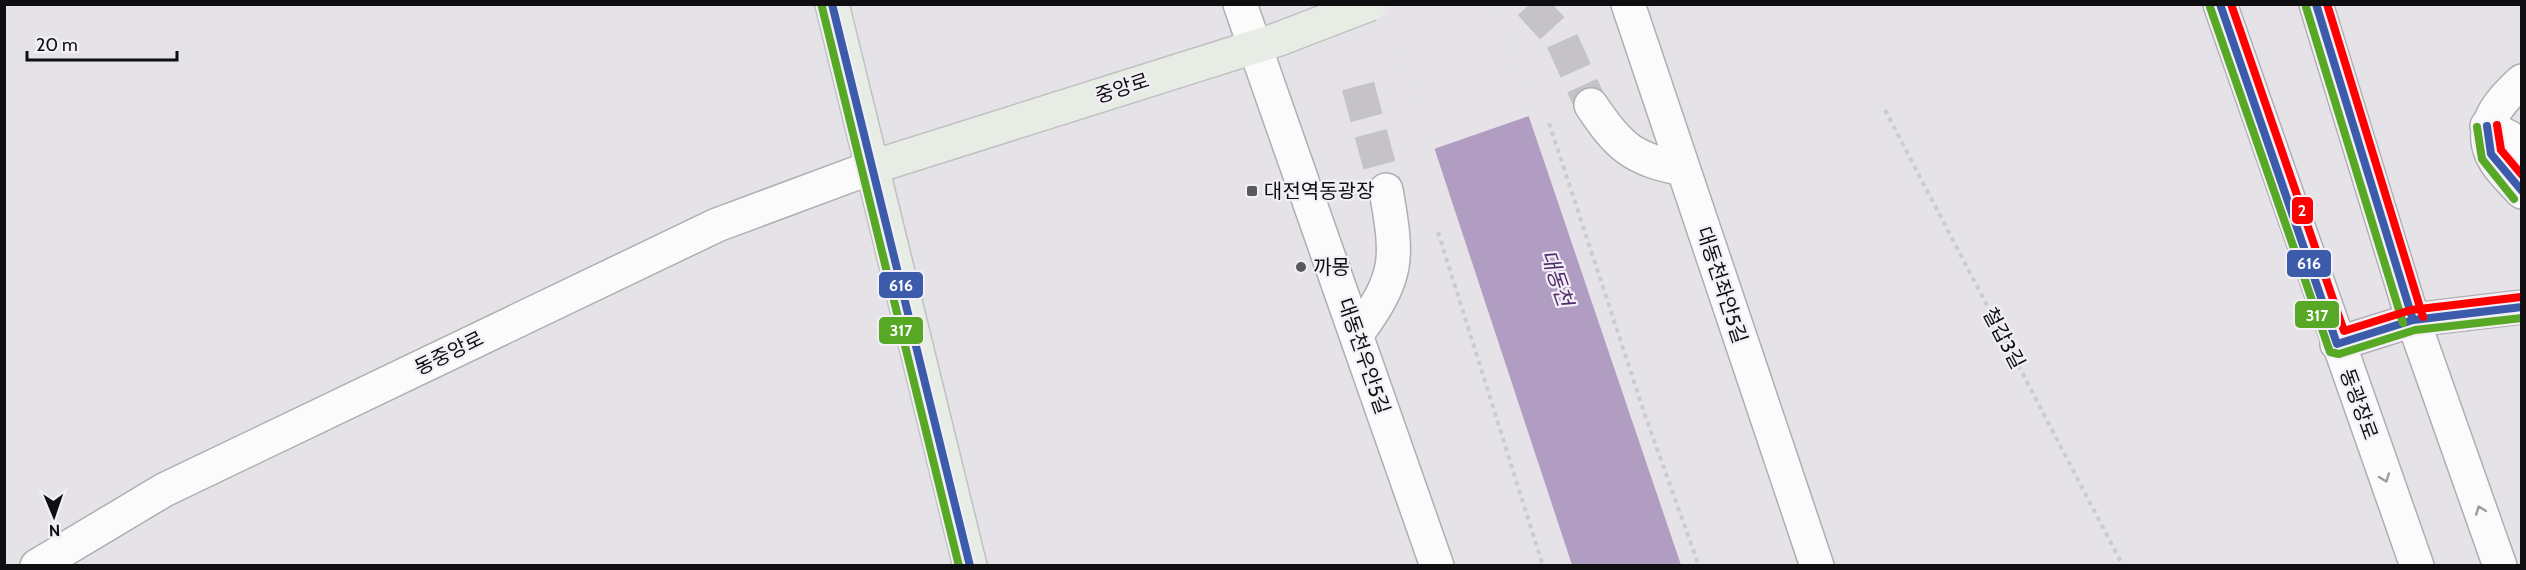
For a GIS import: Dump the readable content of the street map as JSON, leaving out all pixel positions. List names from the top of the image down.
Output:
{
  "streets": {
    "main road": ["중앙로"],
    "street": [
      "대동천좌안5길",
      "동중앙로",
      "대동천우안5길",
      "동광장로"
    ],
    "path": ["철갑3길"]
  },
  "crossings": [
    ["중앙로", "동중앙로"],
    ["중앙로", "대동천우안5길"]
  ],
  "water": ["대동천"],
  "places": {
    "transit": ["대전역동광장"],
    "other": ["까몽"]
  },
  "lines": ["transit line 616", "transit line 2", "transit line 317"],
  "scale_bar": "20 m",
  "north": "bottom"
}
